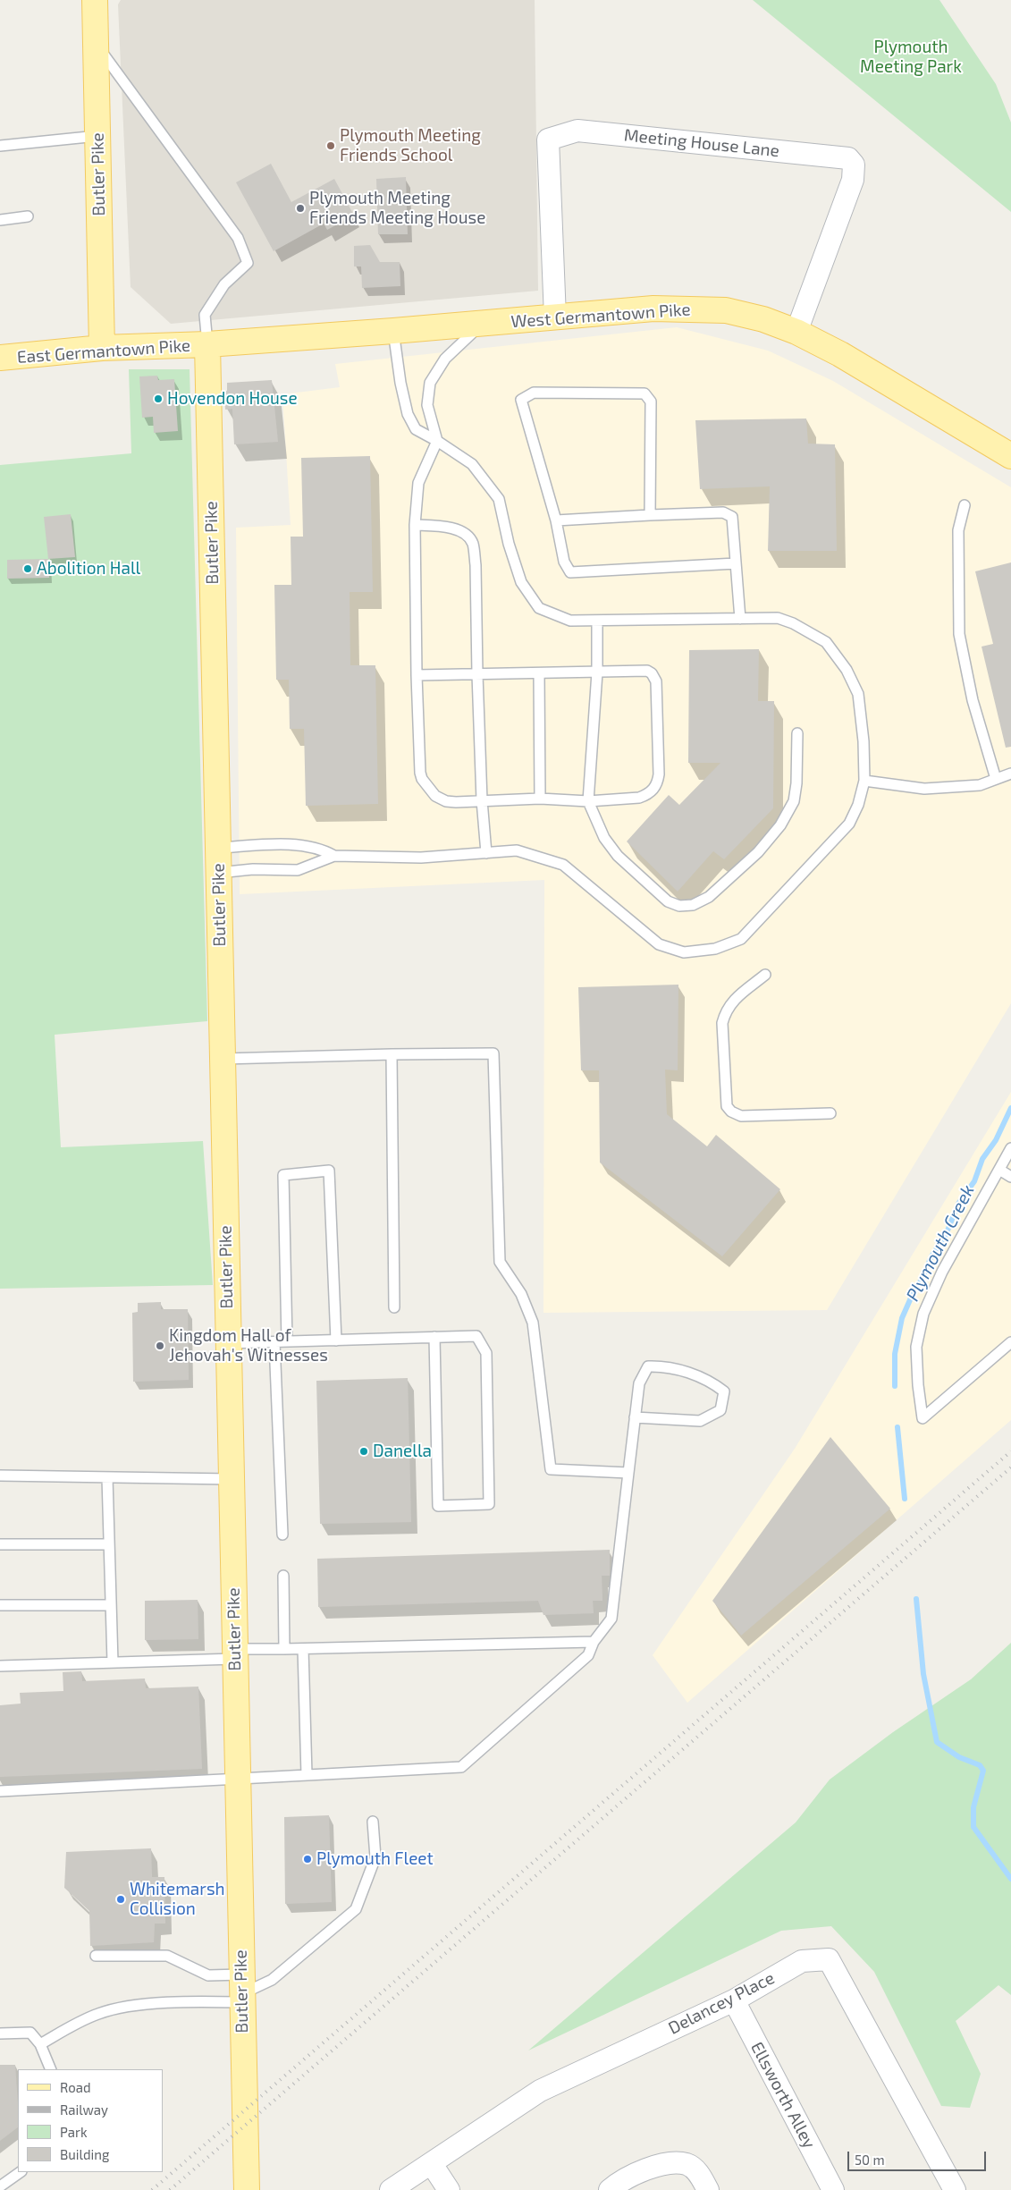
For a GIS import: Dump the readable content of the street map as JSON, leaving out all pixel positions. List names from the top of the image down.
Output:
{
  "streets": {
    "main road": ["Butler Pike", "West Germantown Pike", "East Germantown Pike"],
    "street": ["Meeting House Lane", "Delancey Place", "Ellsworth Alley"]
  },
  "crossings": [
    ["Meeting House Lane", "West Germantown Pike"],
    ["Butler Pike", "West Germantown Pike"],
    ["Butler Pike", "East Germantown Pike"],
    ["West Germantown Pike", "East Germantown Pike"],
    ["Delancey Place", "Ellsworth Alley"]
  ],
  "water": ["Plymouth Creek"],
  "parks": ["Plymouth Meeting Park"],
  "places": [
    "Plymouth Meeting Friends School",
    "Plymouth Meeting Friends Meeting House",
    "Hovendon House",
    "Abolition Hall",
    "Kingdom Hall of Jehovah's Witnesses",
    "Danella",
    "Plymouth Fleet",
    "Whitemarsh Collision"
  ],
  "legend": [
    "Road",
    "Railway",
    "Park",
    "Building"
  ],
  "scale_bar": "50 m"
}
